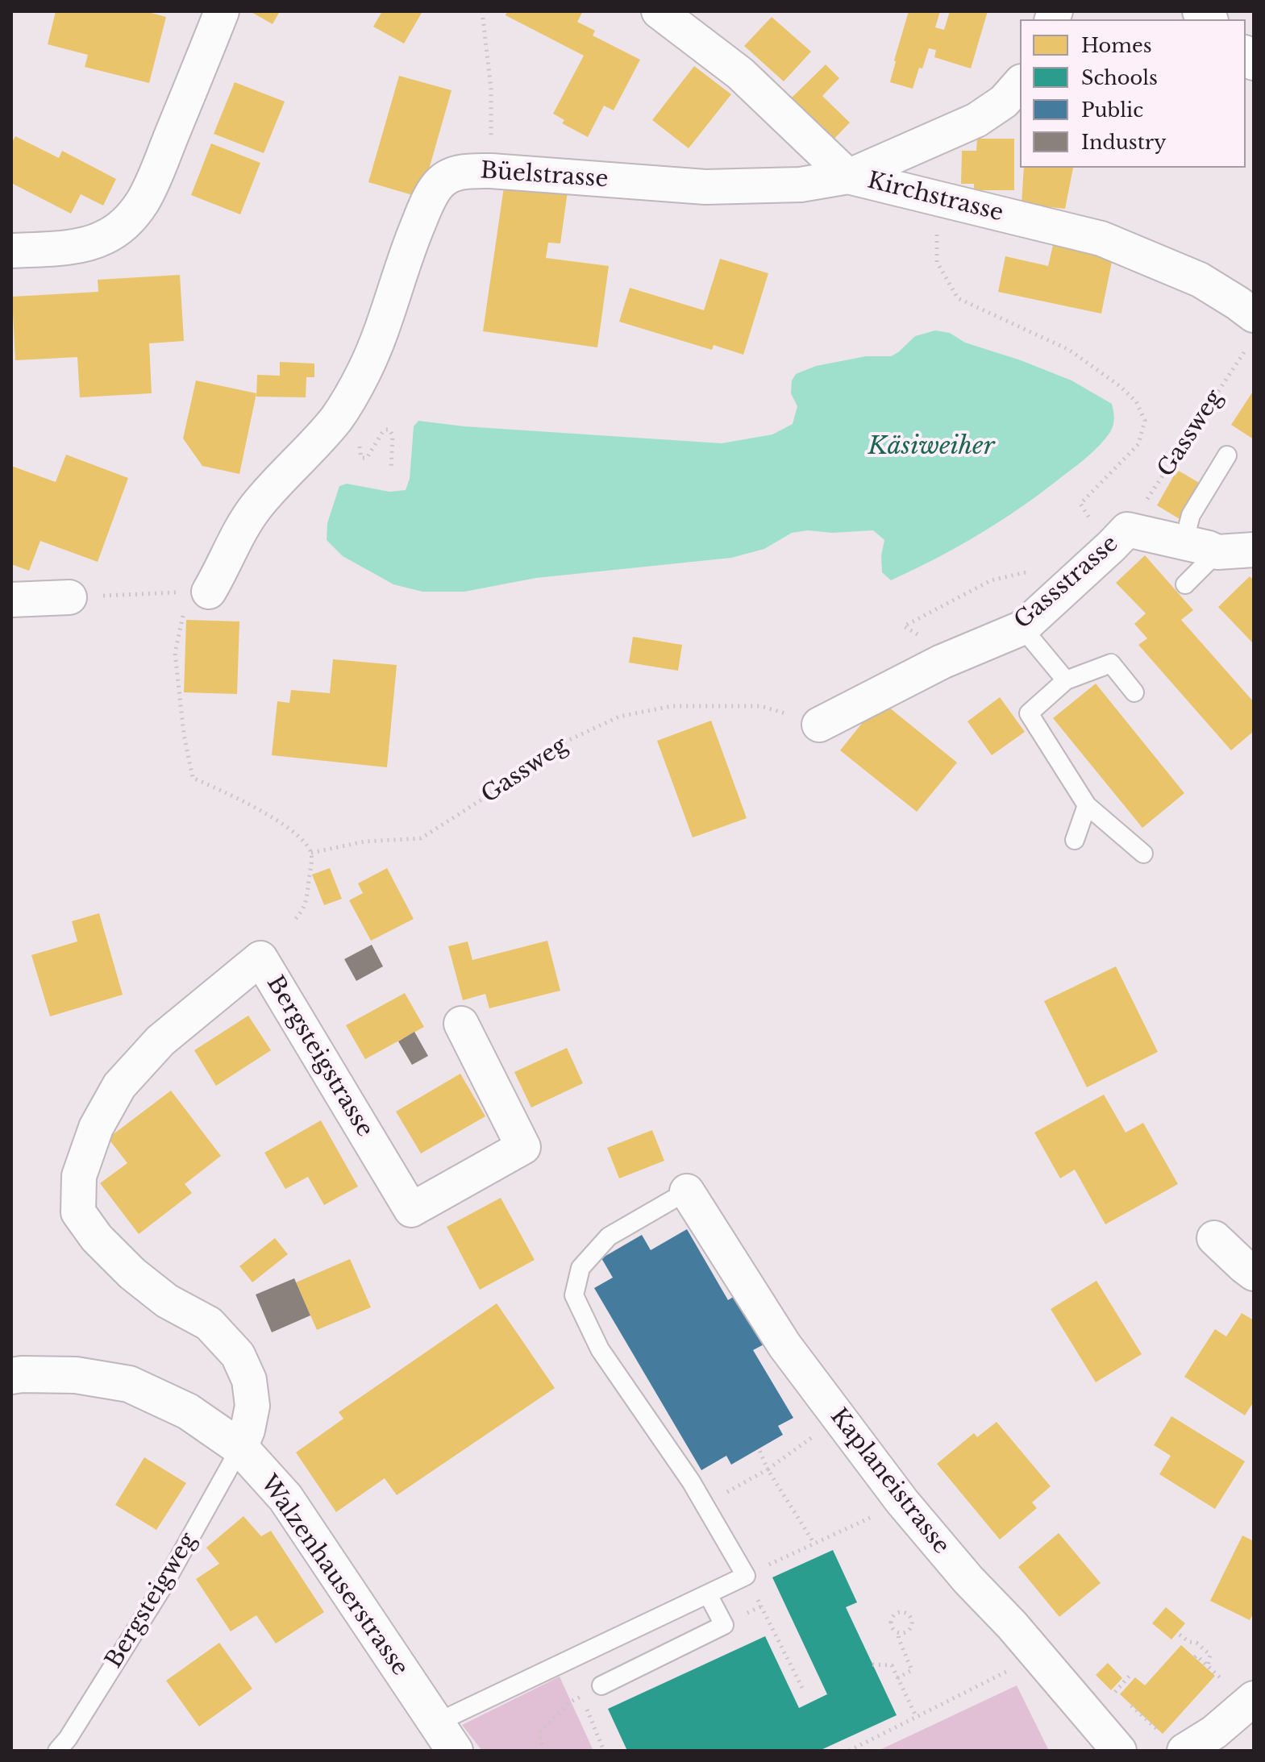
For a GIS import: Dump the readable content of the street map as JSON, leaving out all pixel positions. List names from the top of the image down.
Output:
{
  "streets": {
    "street": [
      "Büelstrasse",
      "Kirchstrasse",
      "Gassstrasse",
      "Bergsteigstrasse",
      "Kaplaneistrasse",
      "Walzenhauserstrasse"
    ],
    "lane": ["Bergsteigweg"],
    "path": ["Gassweg"]
  },
  "crossings": [
    ["Büelstrasse", "Kirchstrasse"],
    ["Gassweg", "Gassstrasse"],
    ["Bergsteigstrasse", "Walzenhauserstrasse"],
    ["Bergsteigstrasse", "Bergsteigweg"],
    ["Walzenhauserstrasse", "Bergsteigweg"]
  ],
  "water": ["Käsiweiher"],
  "legend": [
    "Homes",
    "Schools",
    "Public",
    "Industry"
  ]
}
